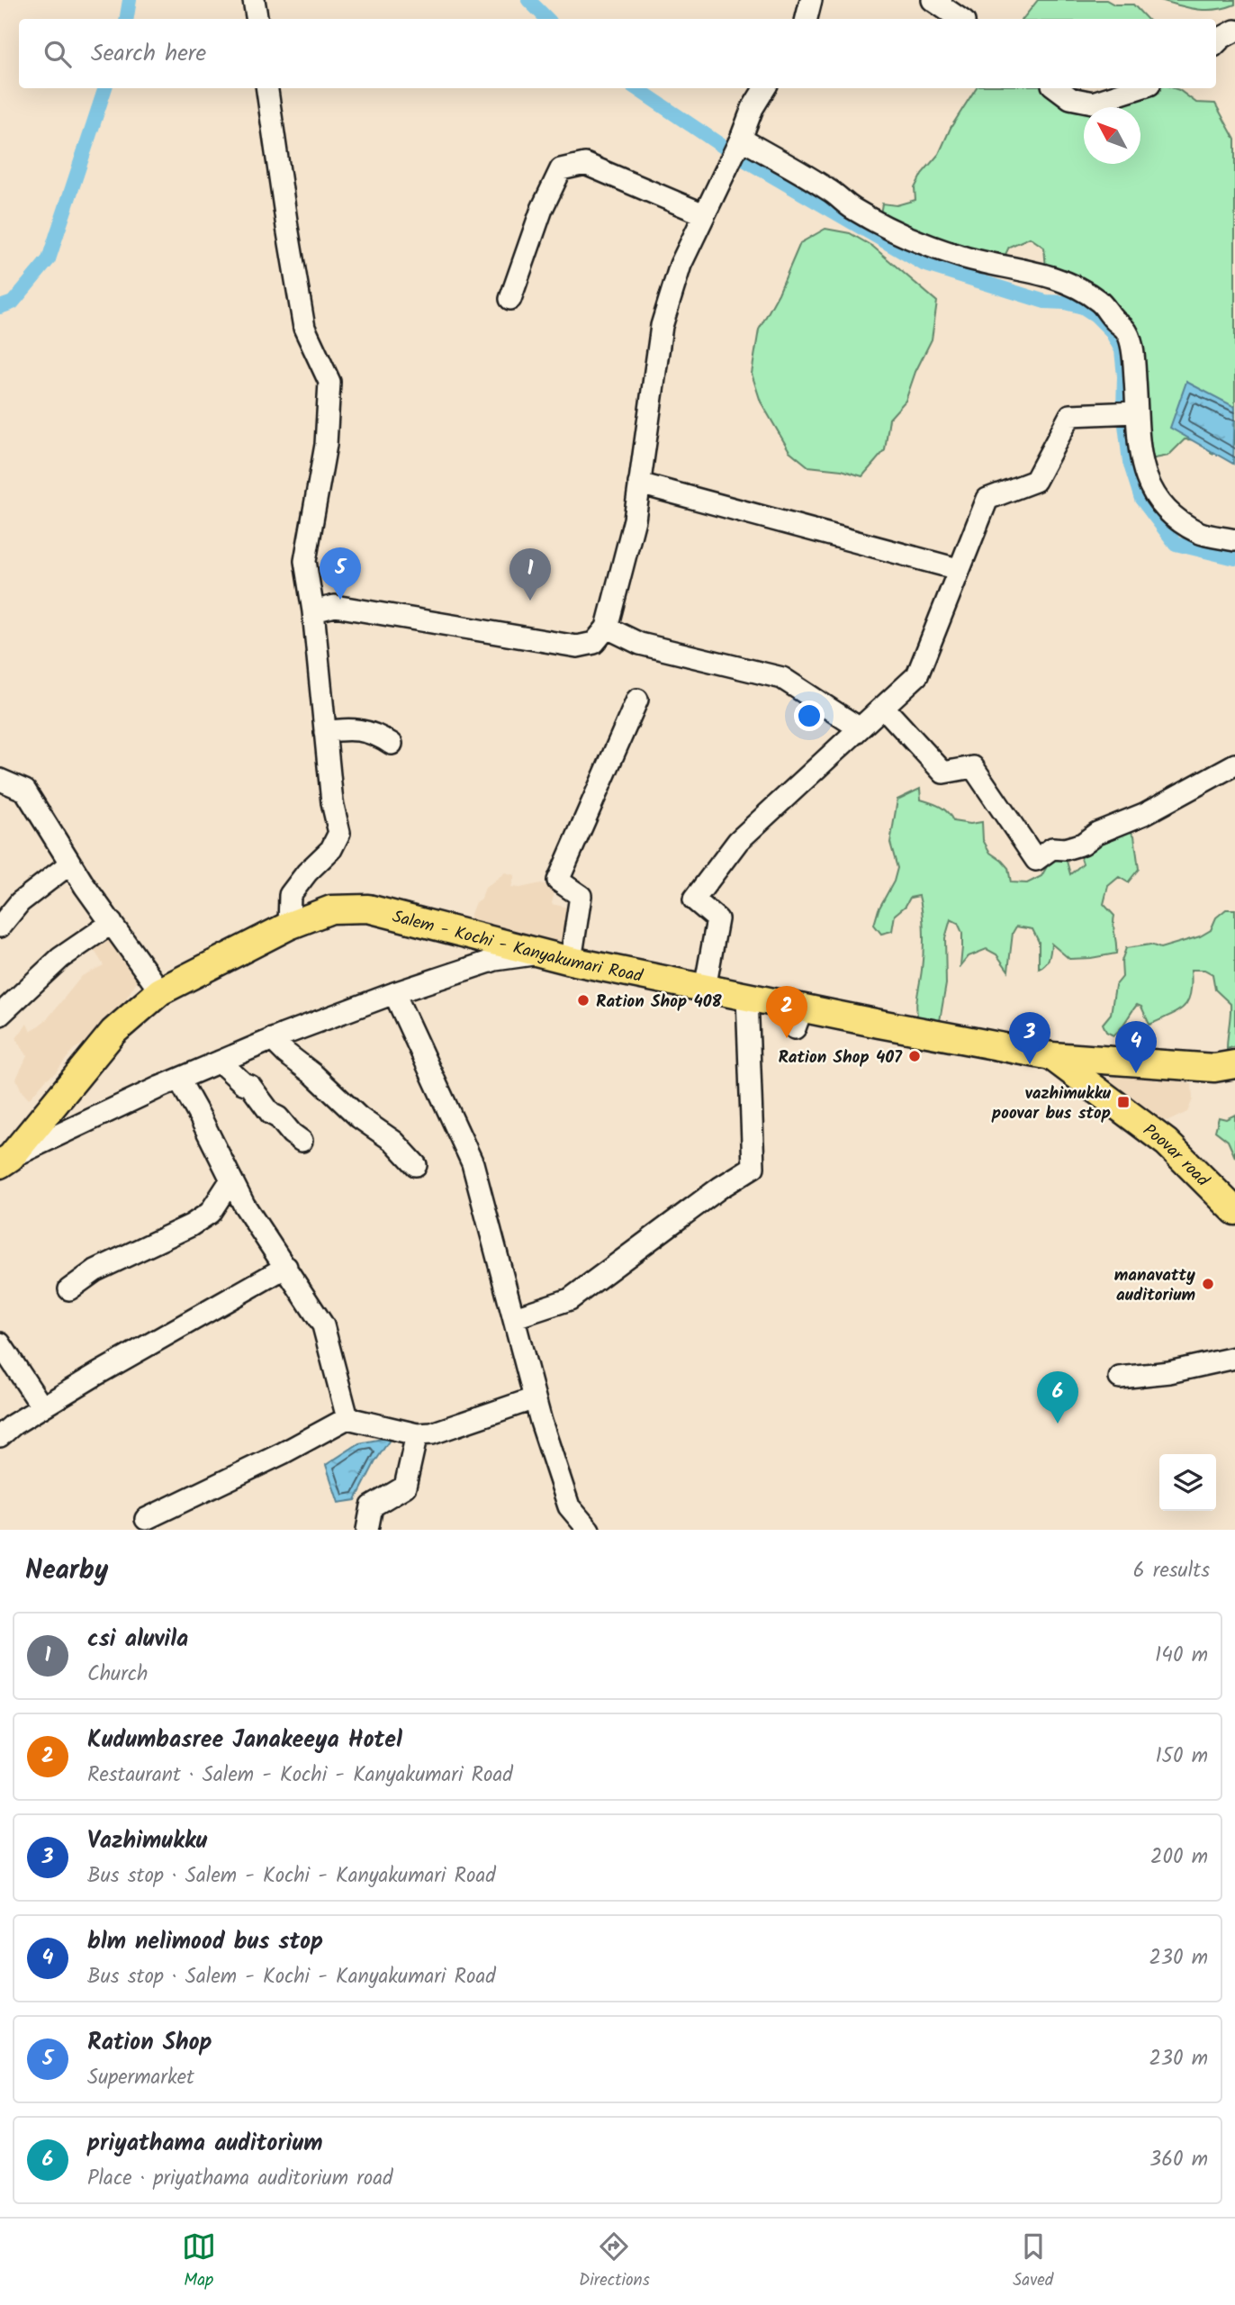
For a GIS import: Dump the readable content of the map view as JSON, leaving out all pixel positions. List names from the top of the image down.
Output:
{
  "streets": {
    "main road": ["Salem - Kochi - Kanyakumari Road", "Poovar road"]
  },
  "crossings": [
    ["Salem - Kochi - Kanyakumari Road", "Poovar road"]
  ],
  "places": {
    "other": ["Ration Shop 408", "Ration Shop 407", "manavatty auditorium"],
    "transit": ["vazhimukku poovar bus stop"]
  },
  "north": "top left",
  "page": {
    "search": "Search here",
    "pins": [
      "5",
      "1",
      "2",
      "3",
      "4",
      "6"
    ],
    "heading": ["Nearby", "6 results"],
    "list": [
      {
        "mark": "1",
        "name": "csi aluvila",
        "note": "Church",
        "value": "140 m"
      },
      {
        "mark": "2",
        "name": "Kudumbasree Janakeeya Hotel",
        "note": "Restaurant · Salem - Kochi - Kanyakumari Road",
        "value": "150 m"
      },
      {
        "mark": "3",
        "name": "Vazhimukku",
        "note": "Bus stop · Salem - Kochi - Kanyakumari Road",
        "value": "200 m"
      },
      {
        "mark": "4",
        "name": "blm nelimood bus stop",
        "note": "Bus stop · Salem - Kochi - Kanyakumari Road",
        "value": "230 m"
      },
      {
        "mark": "5",
        "name": "Ration Shop",
        "note": "Supermarket",
        "value": "230 m"
      },
      {
        "mark": "6",
        "name": "priyathama auditorium",
        "note": "Place · priyathama auditorium road",
        "value": "360 m"
      }
    ],
    "nav": ["Map", "Directions", "Saved"]
  }
}
